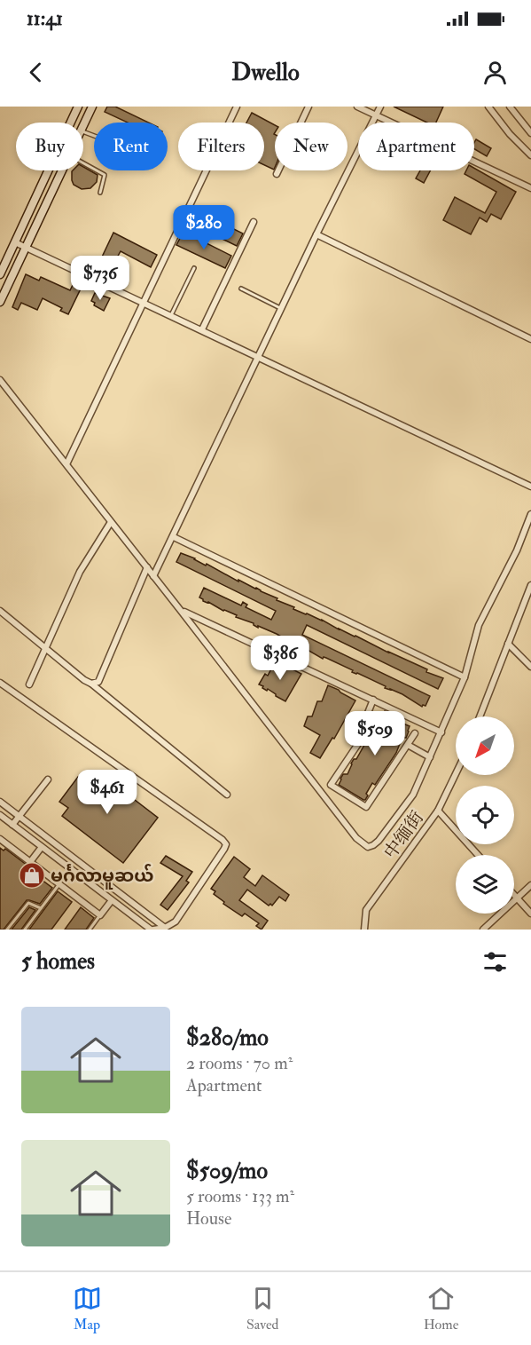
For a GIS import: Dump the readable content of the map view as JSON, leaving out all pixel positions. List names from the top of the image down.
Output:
{
  "streets": {
    "street": ["中缅街"]
  },
  "places": {
    "shop": ["မင်္ဂလာမူဆယ်"]
  },
  "north": "bottom left",
  "page": {
    "status": "11:41",
    "header": "Dwello",
    "chip": [
      "Buy",
      "Rent",
      "Filters",
      "New",
      "Apartment"
    ],
    "price": [
      "$280",
      "$736",
      "$386",
      "$509",
      "$461"
    ],
    "heading": "5 homes",
    "list": [
      {
        "name": "$280/mo",
        "note": "2 rooms · 70 m² · Apartment"
      },
      {
        "name": "$509/mo",
        "note": "5 rooms · 133 m² · House"
      }
    ],
    "tabs": ["Map", "Saved", "Home"]
  }
}
